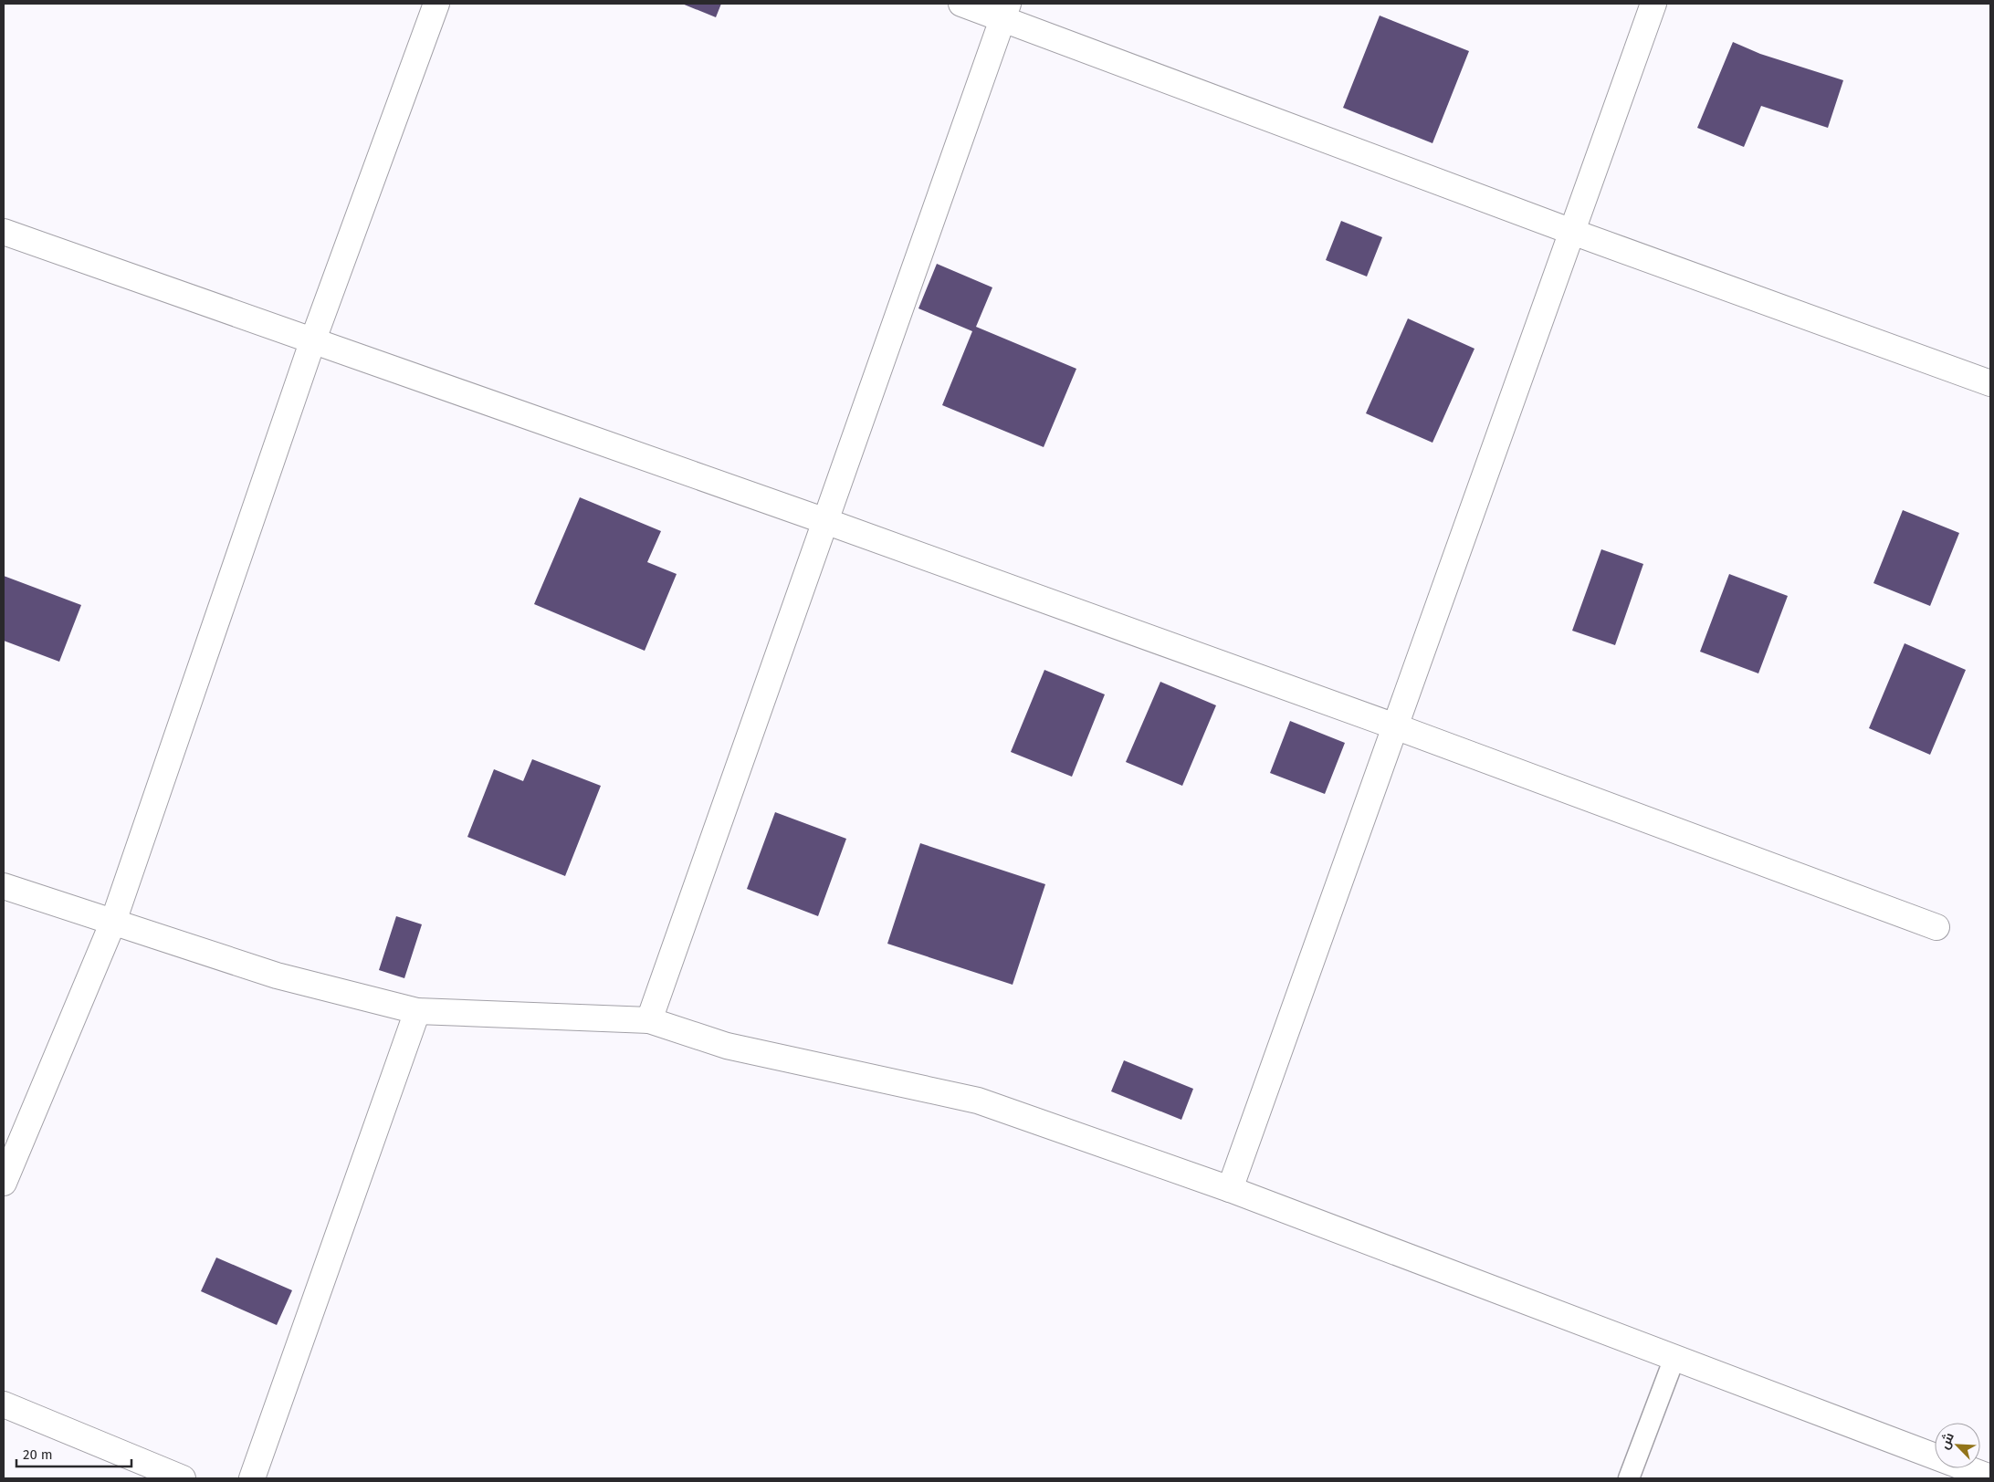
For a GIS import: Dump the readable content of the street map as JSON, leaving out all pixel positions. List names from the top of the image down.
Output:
{
  "scale_bar": "20 m",
  "north": "top left"
}
